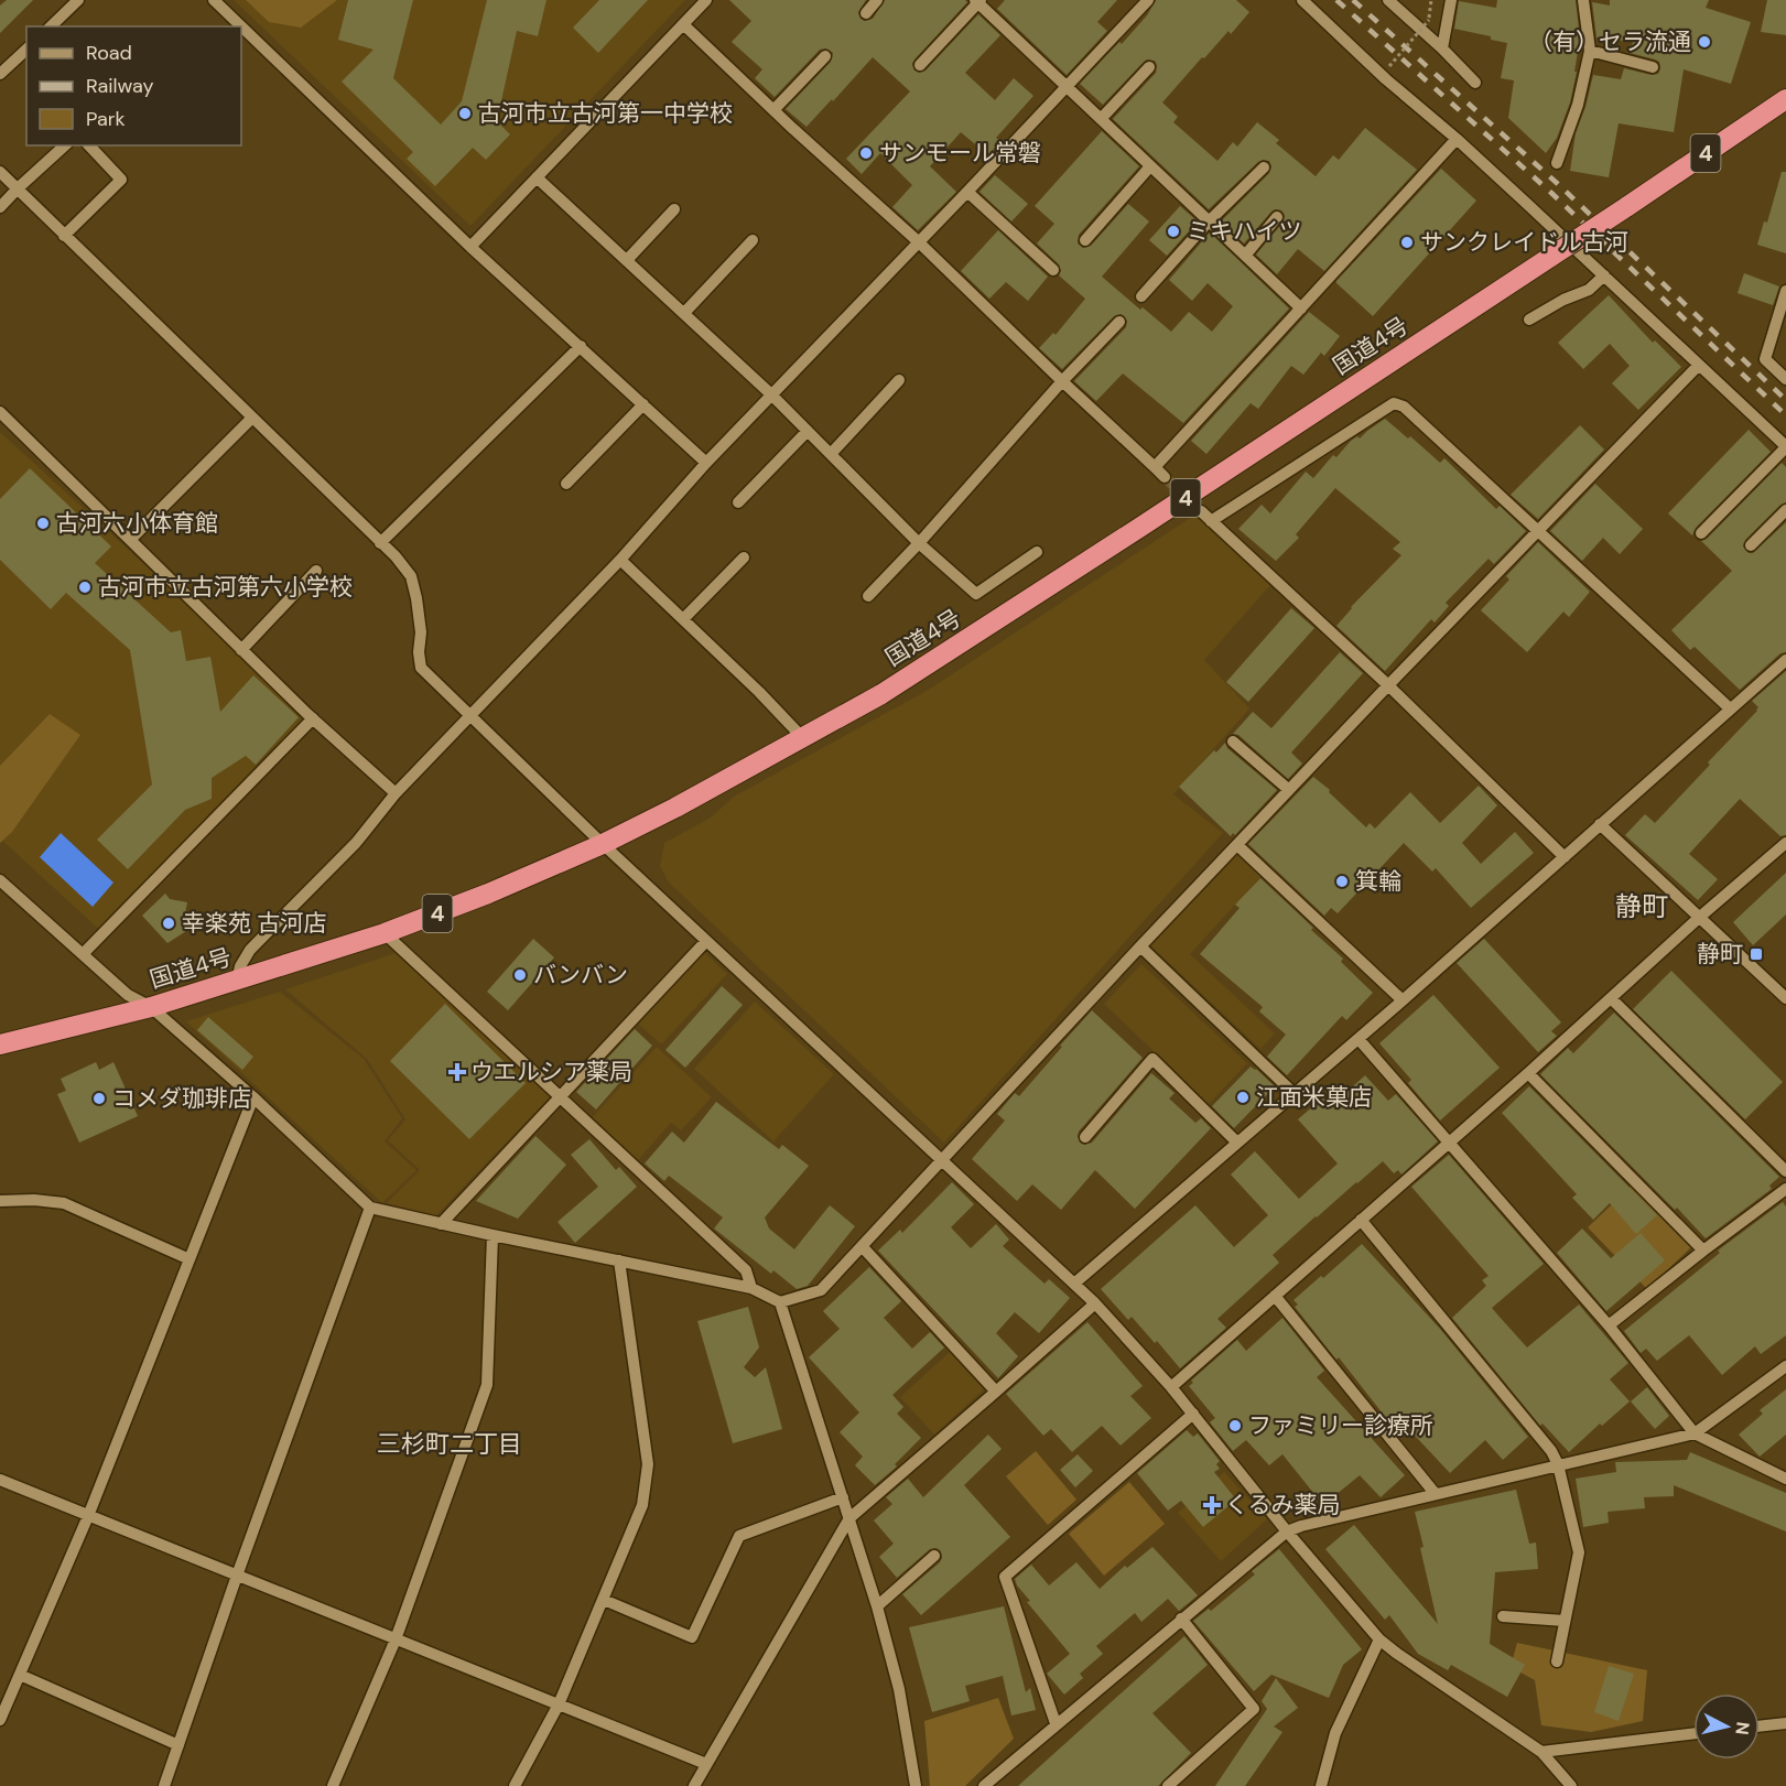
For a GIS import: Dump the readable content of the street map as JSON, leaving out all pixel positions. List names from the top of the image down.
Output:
{
  "streets": {
    "highway": ["4", "国道4号"]
  },
  "districts": ["静町", "三杉町二丁目"],
  "places": {
    "other": [
      "（有）セラ流通",
      "古河市立古河第一中学校",
      "サンモール常磐",
      "ミキハイツ",
      "サンクレイドル古河",
      "古河六小体育館",
      "古河市立古河第六小学校",
      "箕輪",
      "幸楽苑 古河店",
      "バンバン",
      "江面米菓店",
      "コメダ珈琲店",
      "ファミリー診療所"
    ],
    "transit": ["静町"],
    "health": ["ウエルシア薬局", "くるみ薬局"]
  },
  "legend": ["Road", "Railway", "Park"],
  "north": "right"
}
